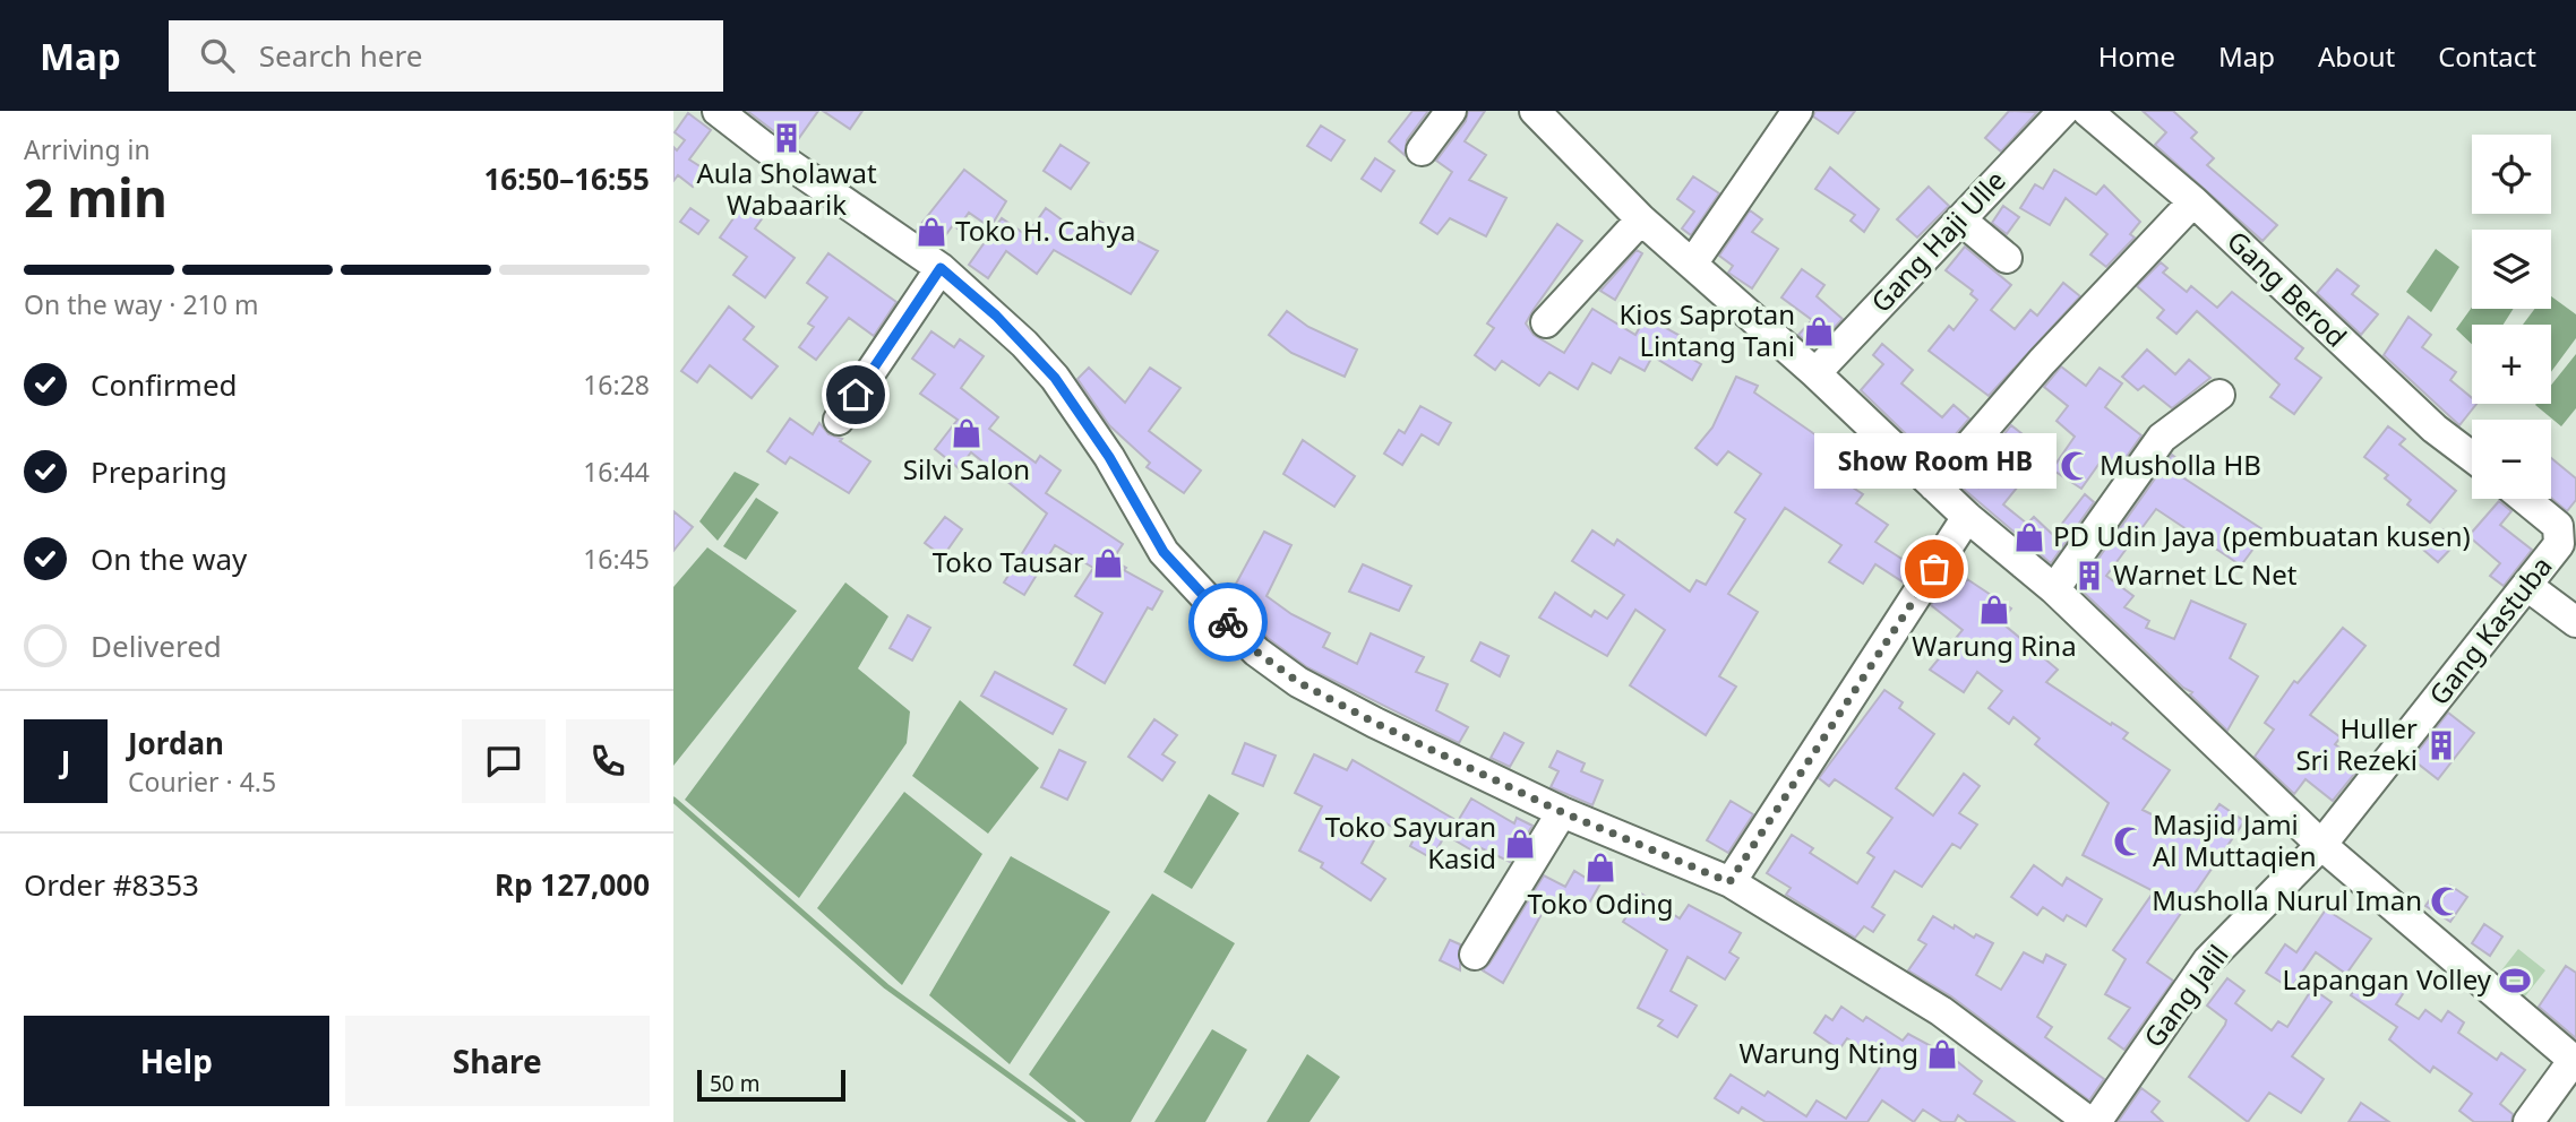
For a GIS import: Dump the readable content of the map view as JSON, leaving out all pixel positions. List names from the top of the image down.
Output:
{
  "streets": {
    "street": [
      "Gang Haji Ulle",
      "Gang Berod",
      "Gang Kastuba",
      "Gang Jalil"
    ]
  },
  "crossings": [
    ["Gang Kastuba", "Gang Jalil"]
  ],
  "places": {
    "building": ["Aula Sholawat Wabaarik", "Warnet LC Net", "Huller Sri Rezeki"],
    "shop": [
      "Toko H. Cahya",
      "Kios Saprotan Lintang Tani",
      "Silvi Salon",
      "PD Udin Jaya (pembuatan kusen)",
      "Toko Tausar",
      "Warung Rina",
      "Toko Sayuran Kasid",
      "Toko Oding",
      "Warung Nting"
    ],
    "mosque": ["Musholla HB", "Masjid Jami Al Muttaqien", "Musholla Nurul Iman"],
    "other": ["Show Room HB"],
    "sports": ["Lapangan Volley"]
  },
  "scale_bar": "50 m",
  "page": {
    "header": "Map",
    "search": "Search here",
    "nav": [
      "Home",
      "Map",
      "About",
      "Contact"
    ],
    "heading": ["2 min", "Arriving in", "16:50–16:55"],
    "panel": [
      "Jordan",
      "Courier · 4.5",
      "Order #8353",
      "Rp 127,000"
    ],
    "map_buttons": ["+", "−"],
    "bar": "On the way · 210 m",
    "list": [
      ["Confirmed", "16:28"],
      ["Preparing", "16:44"],
      ["On the way", "16:45"],
      "Delivered"
    ],
    "bubble": "Show Room HB",
    "round": "J",
    "buttons": ["Help", "Share"],
    "scale": "50 m"
  }
}
